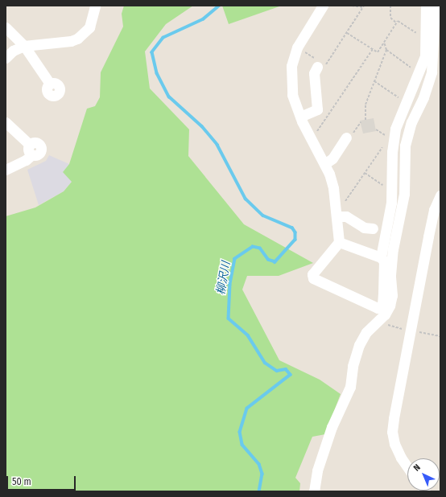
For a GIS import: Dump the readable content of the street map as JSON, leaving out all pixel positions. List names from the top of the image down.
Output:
{
  "water": ["柳沢川"],
  "scale_bar": "50 m",
  "north": "top left"
}
